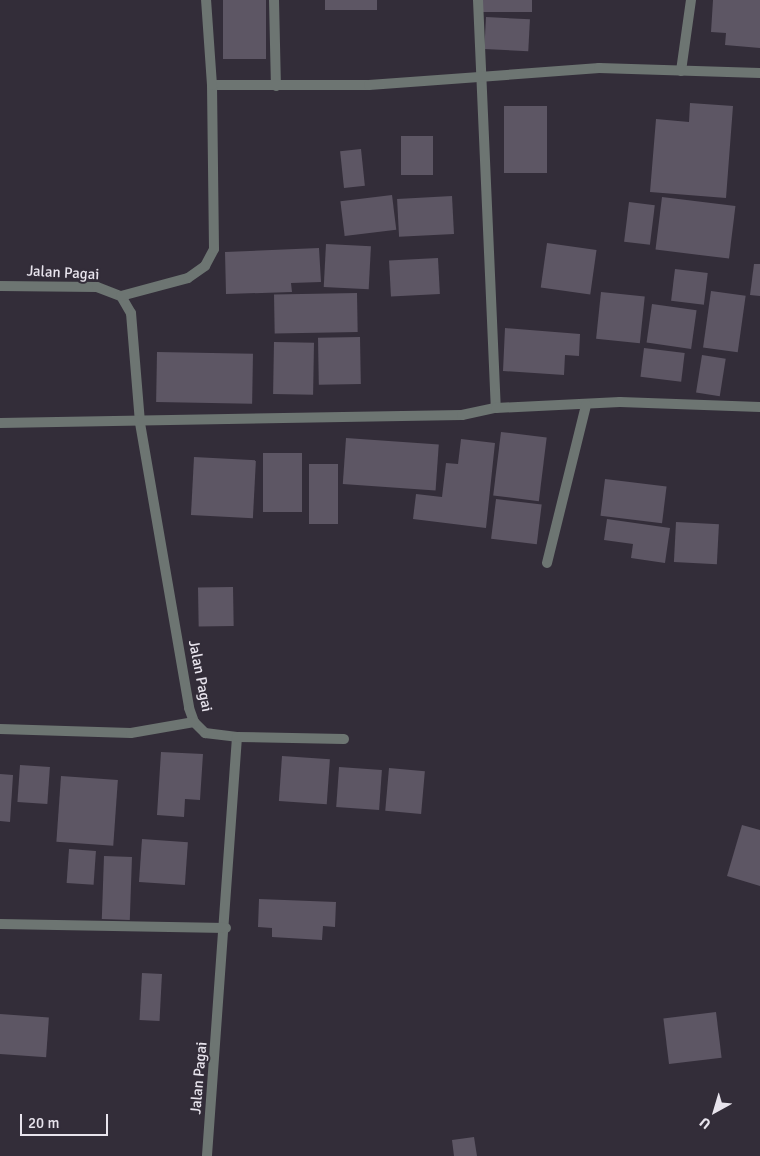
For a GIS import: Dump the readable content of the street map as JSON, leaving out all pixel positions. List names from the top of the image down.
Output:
{
  "streets": {
    "street": ["Jalan Pagai"]
  },
  "scale_bar": "20 m",
  "north": "bottom left"
}
